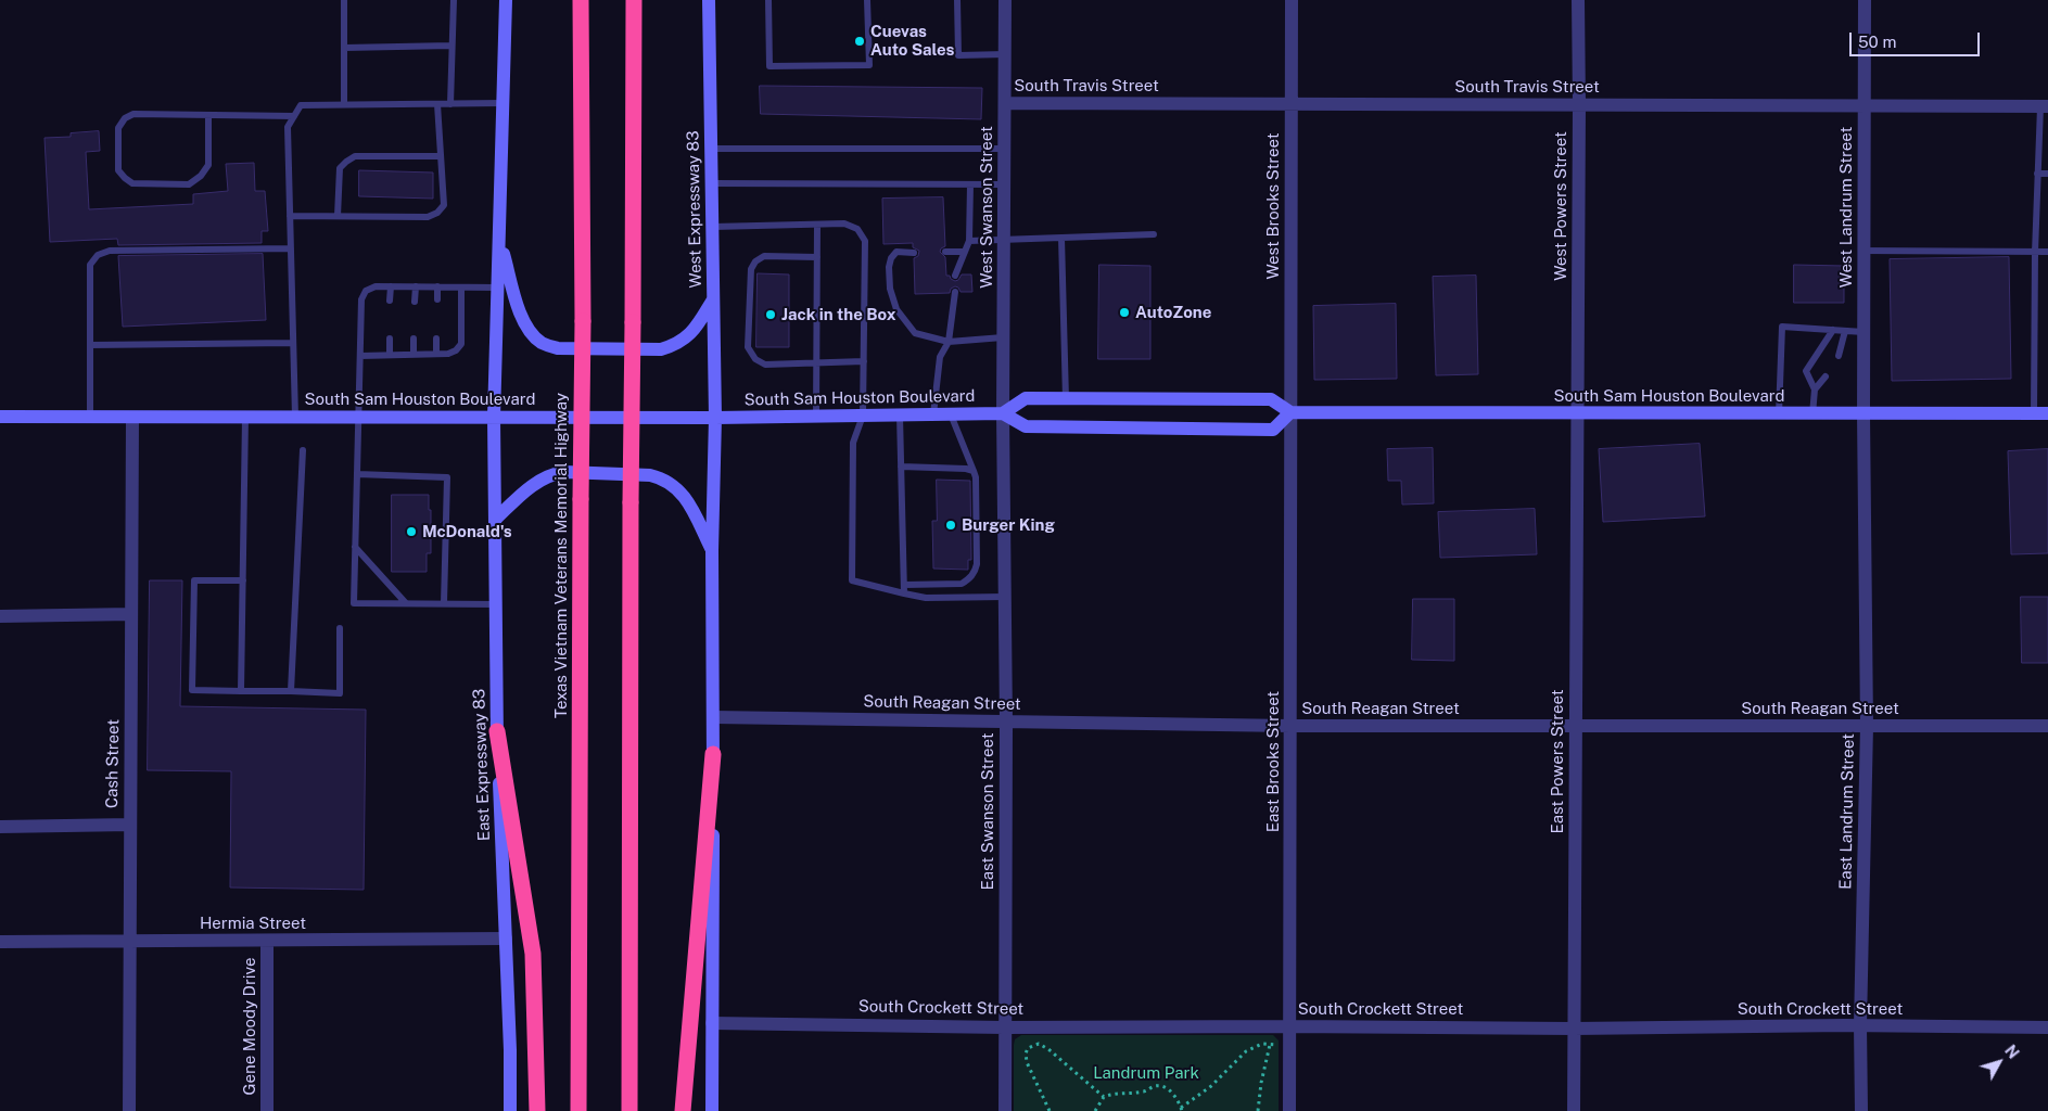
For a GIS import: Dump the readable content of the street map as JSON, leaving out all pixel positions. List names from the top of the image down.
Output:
{
  "streets": {
    "highway": ["Texas Vietnam Veterans Memorial Highway"],
    "main road": ["West Expressway 83", "South Sam Houston Boulevard", "East Expressway 83"],
    "street": [
      "South Travis Street",
      "West Brooks Street",
      "West Powers Street",
      "West Swanson Street",
      "West Landrum Street",
      "South Reagan Street",
      "East Brooks Street",
      "East Powers Street",
      "Cash Street",
      "East Swanson Street",
      "East Landrum Street",
      "Hermia Street",
      "South Crockett Street",
      "Gene Moody Drive"
    ]
  },
  "crossings": [
    ["South Travis Street", "West Brooks Street"],
    ["South Travis Street", "West Powers Street"],
    ["South Travis Street", "West Swanson Street"],
    ["South Travis Street", "West Landrum Street"],
    ["West Brooks Street", "South Sam Houston Boulevard"],
    ["West Brooks Street", "East Brooks Street"],
    ["West Powers Street", "South Sam Houston Boulevard"],
    ["West Powers Street", "East Powers Street"],
    ["West Swanson Street", "South Sam Houston Boulevard"],
    ["West Swanson Street", "East Swanson Street"],
    ["West Landrum Street", "South Sam Houston Boulevard"],
    ["West Landrum Street", "East Landrum Street"],
    ["West Expressway 83", "South Sam Houston Boulevard"],
    ["South Sam Houston Boulevard", "East Brooks Street"],
    ["South Sam Houston Boulevard", "East Powers Street"],
    ["South Sam Houston Boulevard", "Cash Street"],
    ["South Sam Houston Boulevard", "East Expressway 83"],
    ["South Sam Houston Boulevard", "East Swanson Street"],
    ["South Sam Houston Boulevard", "East Landrum Street"],
    ["South Reagan Street", "East Brooks Street"],
    ["South Reagan Street", "East Powers Street"],
    ["South Reagan Street", "East Swanson Street"],
    ["South Reagan Street", "East Landrum Street"],
    ["East Brooks Street", "South Crockett Street"],
    ["East Powers Street", "South Crockett Street"],
    ["Cash Street", "Hermia Street"],
    ["East Expressway 83", "Hermia Street"],
    ["East Swanson Street", "South Crockett Street"],
    ["East Landrum Street", "South Crockett Street"],
    ["Hermia Street", "Gene Moody Drive"]
  ],
  "parks": ["Landrum Park"],
  "places": [
    "Cuevas Auto Sales",
    "AutoZone",
    "Jack in the Box",
    "Burger King",
    "McDonald's"
  ],
  "scale_bar": "50 m",
  "north": "top right"
}
